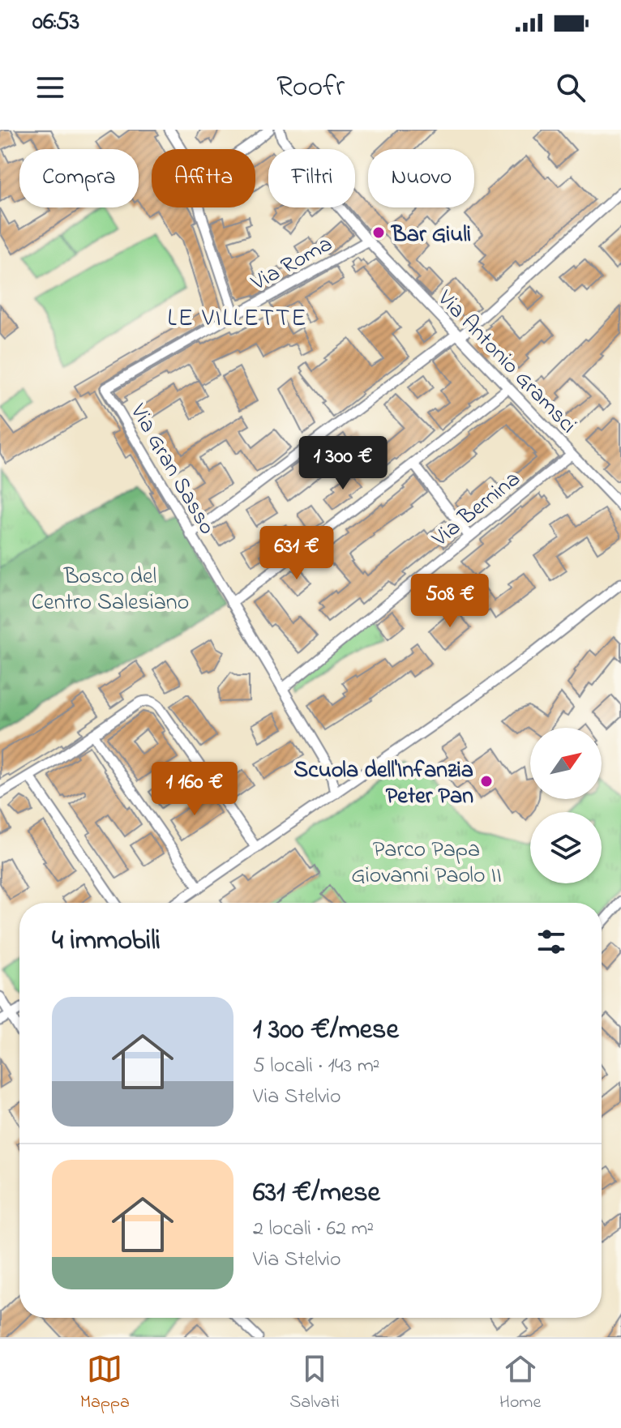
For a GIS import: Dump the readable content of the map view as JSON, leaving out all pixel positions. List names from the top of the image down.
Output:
{
  "streets": {
    "street": [
      "Via Roma",
      "Via Antonio Gramsci",
      "Via Gran Sasso",
      "Via Bernina"
    ]
  },
  "crossings": [
    ["Via Roma", "Via Antonio Gramsci"],
    ["Via Roma", "Via Gran Sasso"],
    ["Via Antonio Gramsci", "Via Bernina"],
    ["Via Gran Sasso", "Via Bernina"]
  ],
  "districts": ["LE VILLETTE"],
  "parks": ["Bosco del Centro Salesiano", "Parco Papa Giovanni Paolo II"],
  "places": ["Bar Giuli", "Scuola dell'Infanzia Peter Pan"],
  "north": "top right",
  "page": {
    "status": "06:53",
    "header": "Roofr",
    "chip": [
      "Compra",
      "Affitta",
      "Filtri",
      "Nuovo"
    ],
    "price": [
      "1 300 €",
      "631 €",
      "508 €",
      "1 160 €"
    ],
    "heading": "4 immobili",
    "list": [
      {
        "name": "1 300 €/mese",
        "note": "5 locali · 143 m² · Via Stelvio"
      },
      {
        "name": "631 €/mese",
        "note": "2 locali · 62 m² · Via Stelvio"
      }
    ],
    "tabs": ["Mappa", "Salvati", "Home"]
  }
}
